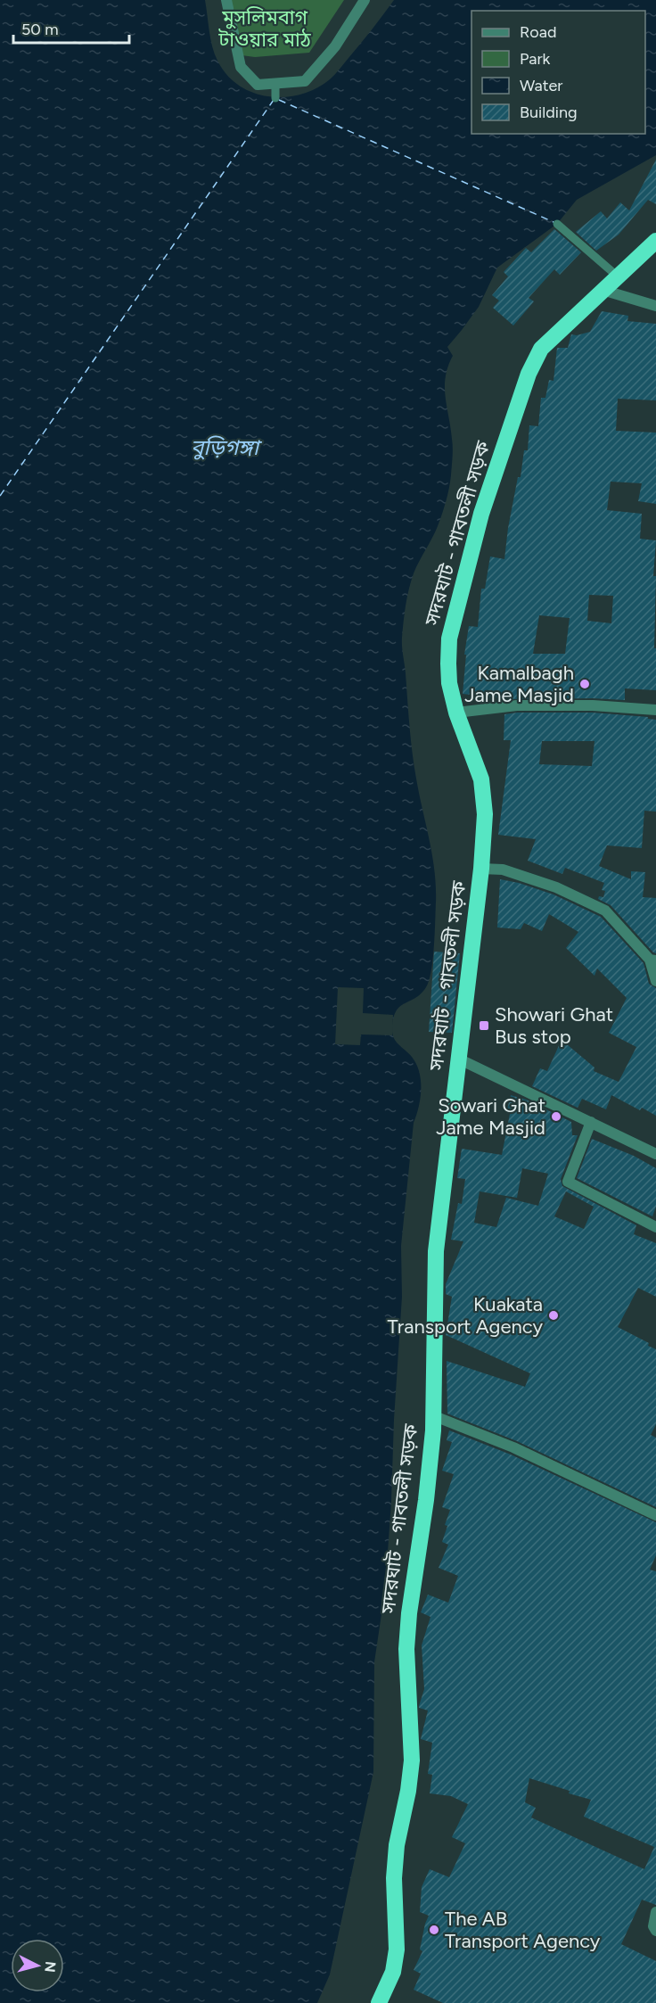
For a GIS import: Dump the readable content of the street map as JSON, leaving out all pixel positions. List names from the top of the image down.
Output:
{
  "streets": {
    "highway": ["সদরঘাট - গাবতলী সড়ক"]
  },
  "water": ["বুড়িগঙ্গা"],
  "parks": ["মুসলিমবাগ টাওয়ার মাঠ"],
  "places": {
    "other": [
      "Kamalbagh Jame Masjid",
      "Sowari Ghat Jame Masjid",
      "Kuakata Transport Agency",
      "The AB Transport Agency"
    ],
    "transit": ["Showari Ghat Bus stop"]
  },
  "legend": [
    "Road",
    "Park",
    "Water",
    "Building"
  ],
  "scale_bar": "50 m",
  "north": "right"
}
